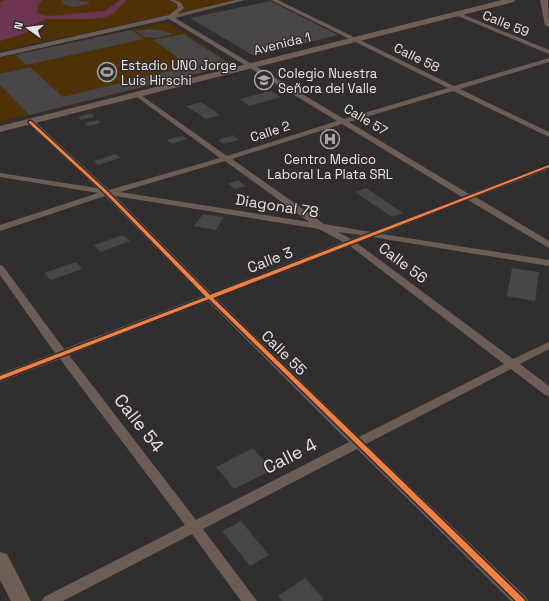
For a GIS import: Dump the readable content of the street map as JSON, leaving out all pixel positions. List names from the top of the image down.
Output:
{
  "streets": {
    "main road": ["Avenida 1"],
    "street": [
      "Calle 59",
      "Calle 58",
      "Calle 57",
      "Calle 2",
      "Diagonal 78",
      "Calle 3",
      "Calle 56",
      "Calle 55",
      "Calle 54",
      "Calle 4"
    ]
  },
  "crossings": [
    ["Calle 59", "Avenida 1"],
    ["Avenida 1", "Calle 58"],
    ["Avenida 1", "Calle 57"],
    ["Avenida 1", "Calle 56"],
    ["Avenida 1", "Calle 55"],
    ["Calle 58", "Calle 2"],
    ["Calle 57", "Calle 2"],
    ["Calle 57", "Calle 3"],
    ["Calle 2", "Diagonal 78"],
    ["Calle 2", "Calle 56"],
    ["Calle 2", "Calle 55"],
    ["Diagonal 78", "Calle 3"],
    ["Diagonal 78", "Calle 56"],
    ["Diagonal 78", "Calle 55"],
    ["Calle 3", "Calle 56"],
    ["Calle 3", "Calle 55"],
    ["Calle 3", "Calle 54"],
    ["Calle 56", "Calle 4"],
    ["Calle 55", "Calle 4"],
    ["Calle 54", "Calle 4"]
  ],
  "places": {
    "sports": ["Estadio UNO Jorge Luis Hirschi"],
    "school or university": ["Colegio Nuestra Señora del Valle"],
    "hospital": ["Centro Medico Laboral La Plata SRL"]
  },
  "north": "left"
}
